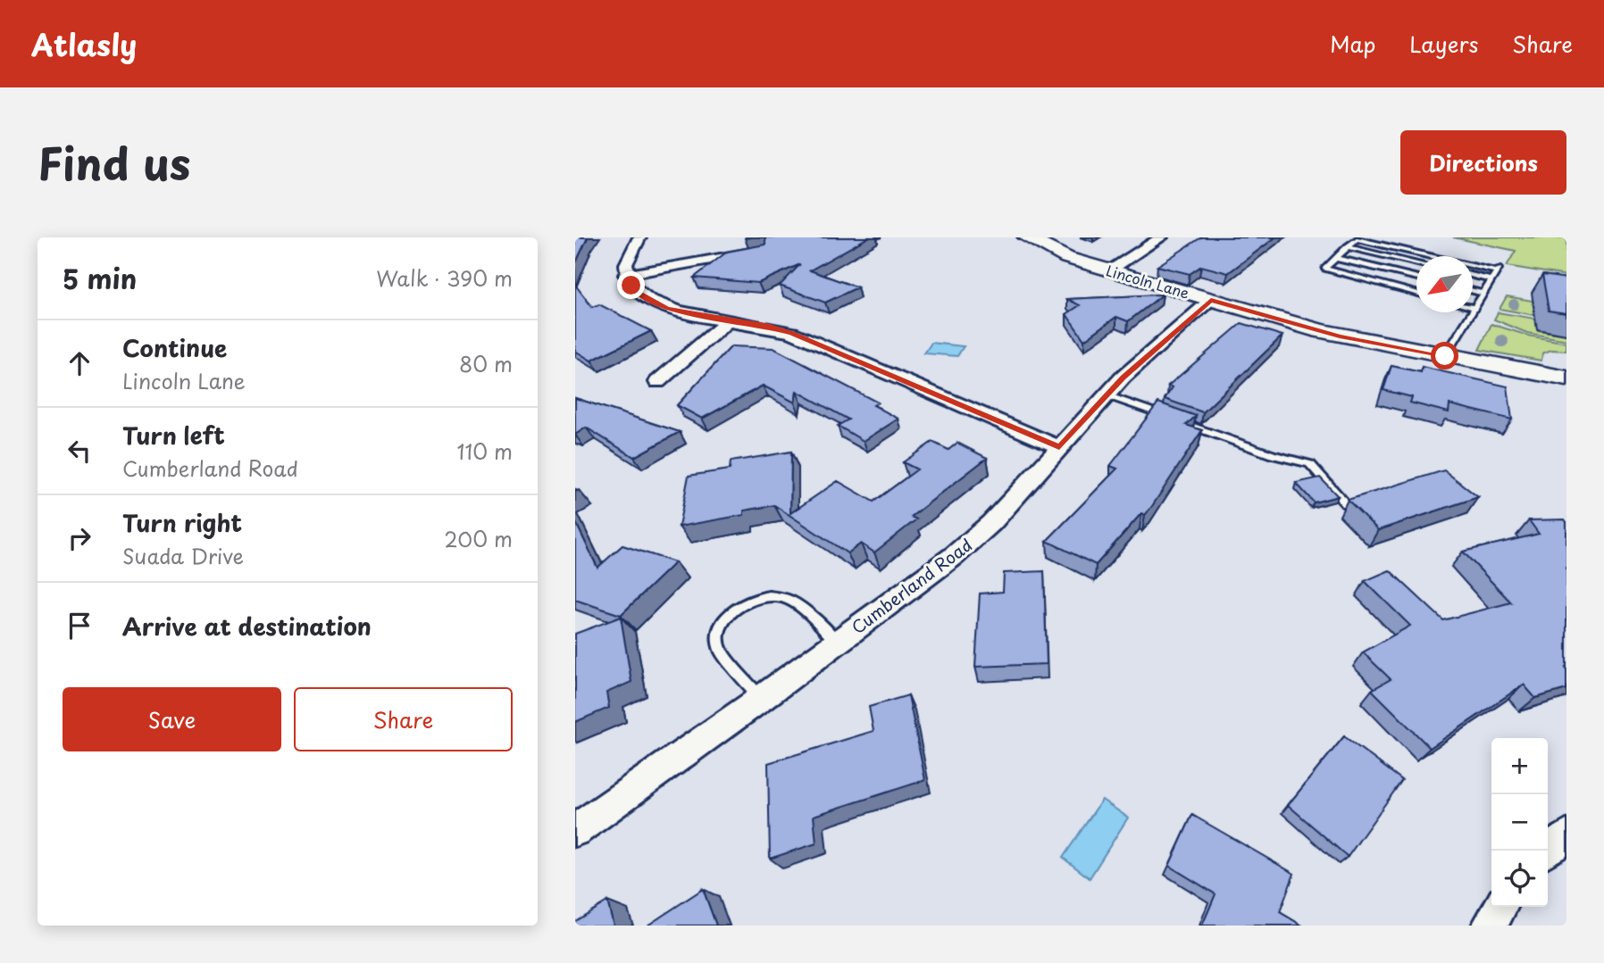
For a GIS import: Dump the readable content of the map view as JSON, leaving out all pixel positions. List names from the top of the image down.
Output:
{
  "streets": {
    "street": ["Lincoln Lane", "Cumberland Road"]
  },
  "crossings": [
    ["Lincoln Lane", "Cumberland Road"]
  ],
  "north": "bottom left",
  "page": {
    "header": "Atlasly",
    "nav": ["Map", "Layers", "Share"],
    "title": "Find us",
    "buttons": [
      "Directions",
      ["Save", "Share"]
    ],
    "heading": ["5 min", "Walk · 390 m"],
    "list": [
      ["Continue", "Lincoln Lane", "80 m"],
      ["Turn left", "Cumberland Road", "110 m"],
      ["Turn right", "Suada Drive", "200 m"],
      "Arrive at destination"
    ],
    "map_buttons": ["+", "−"]
  }
}
